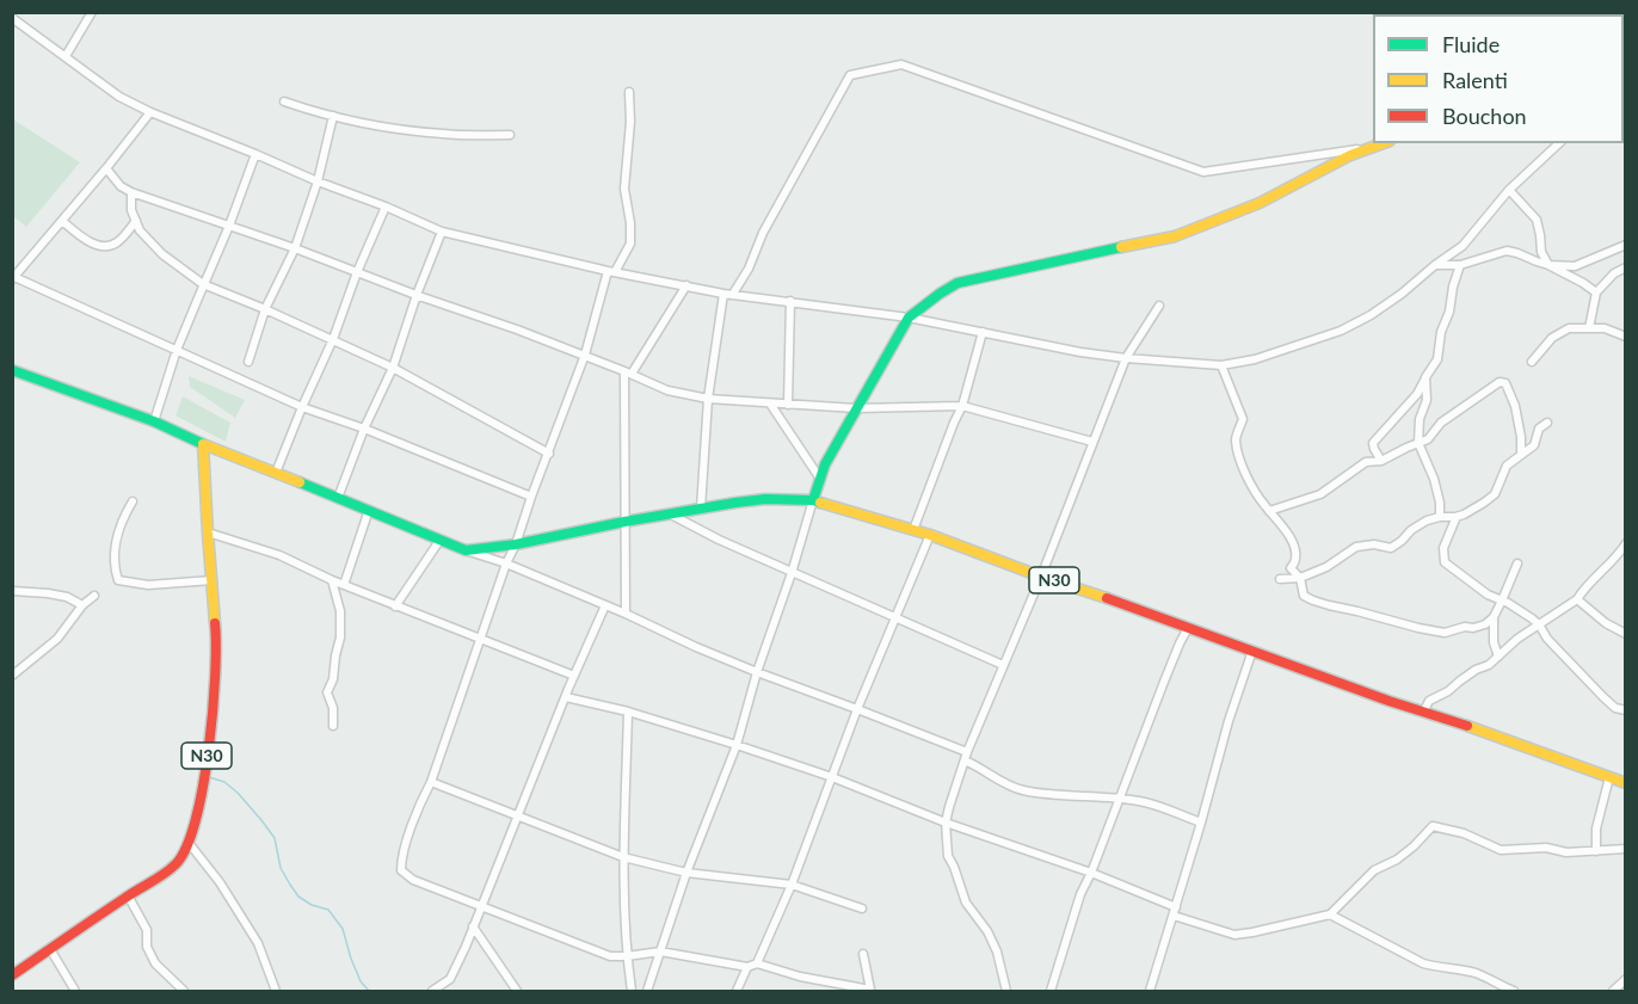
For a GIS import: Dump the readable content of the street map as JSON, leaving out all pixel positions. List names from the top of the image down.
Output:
{
  "streets": {
    "main road": ["N30"]
  },
  "legend": ["Fluide", "Ralenti", "Bouchon"]
}
